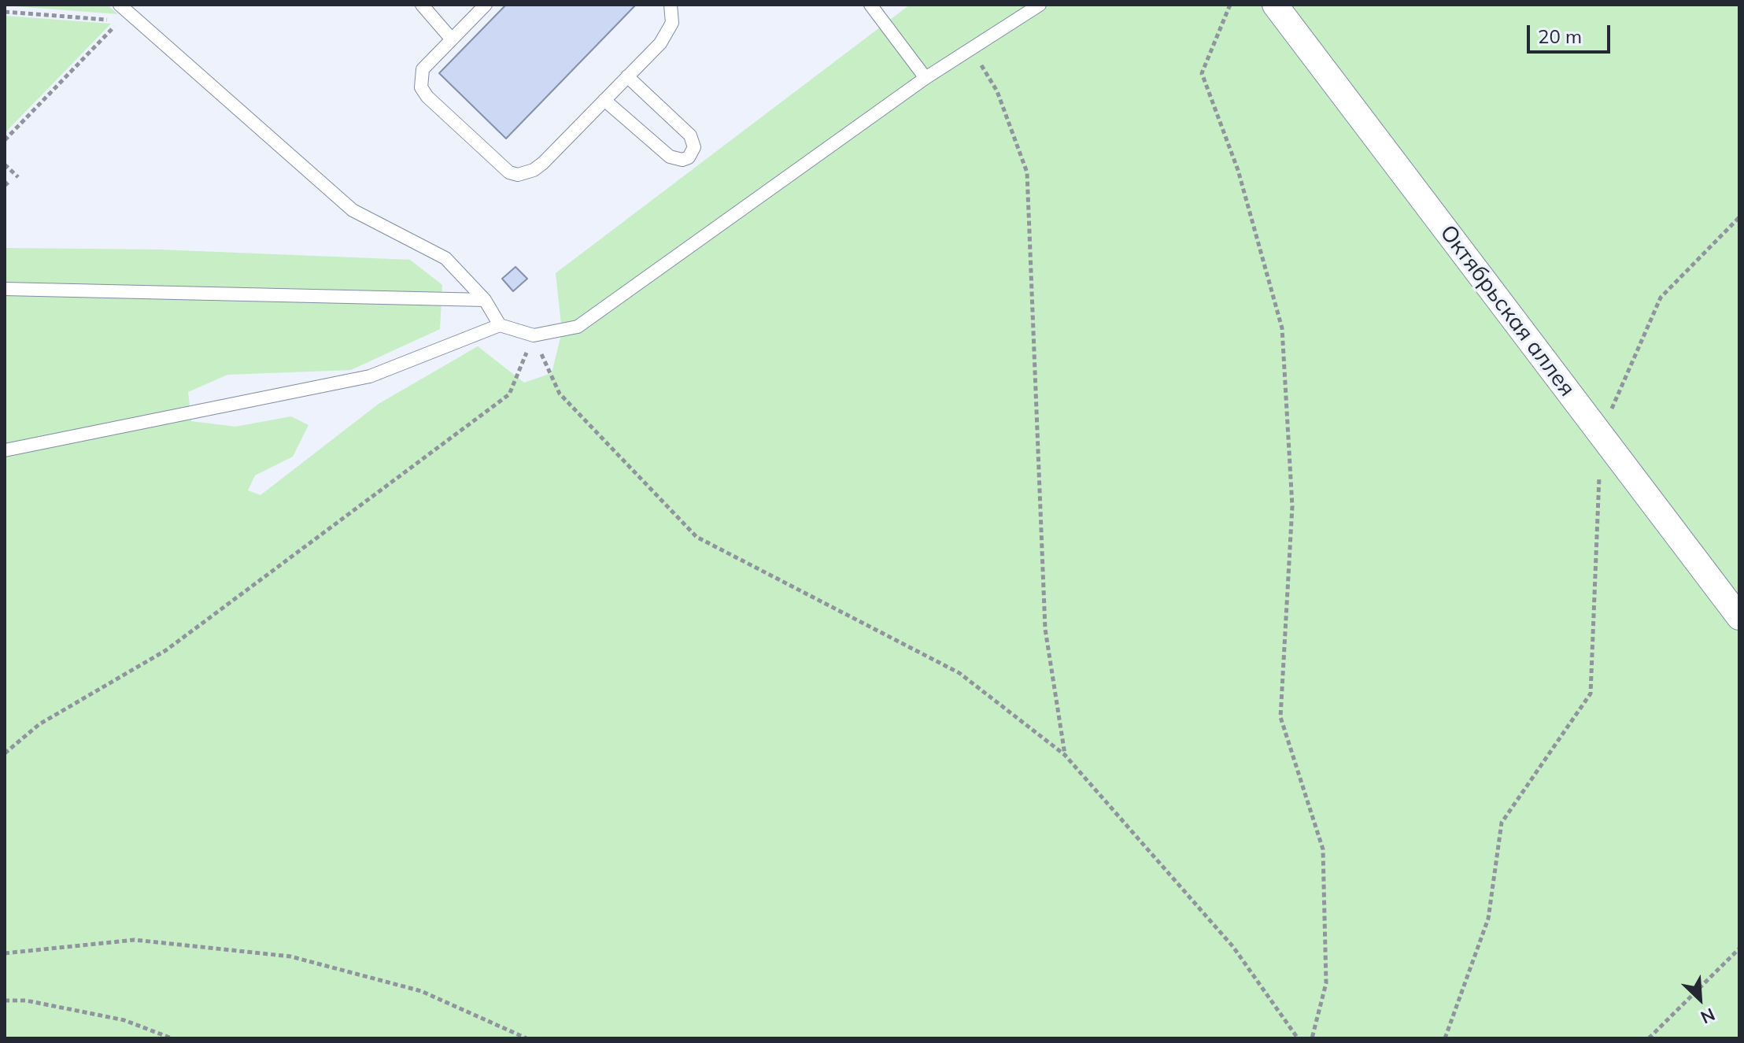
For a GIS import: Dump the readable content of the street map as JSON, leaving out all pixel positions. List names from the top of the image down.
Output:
{
  "streets": {
    "street": ["Октябрьская аллея"]
  },
  "scale_bar": "20 m",
  "north": "bottom right"
}
